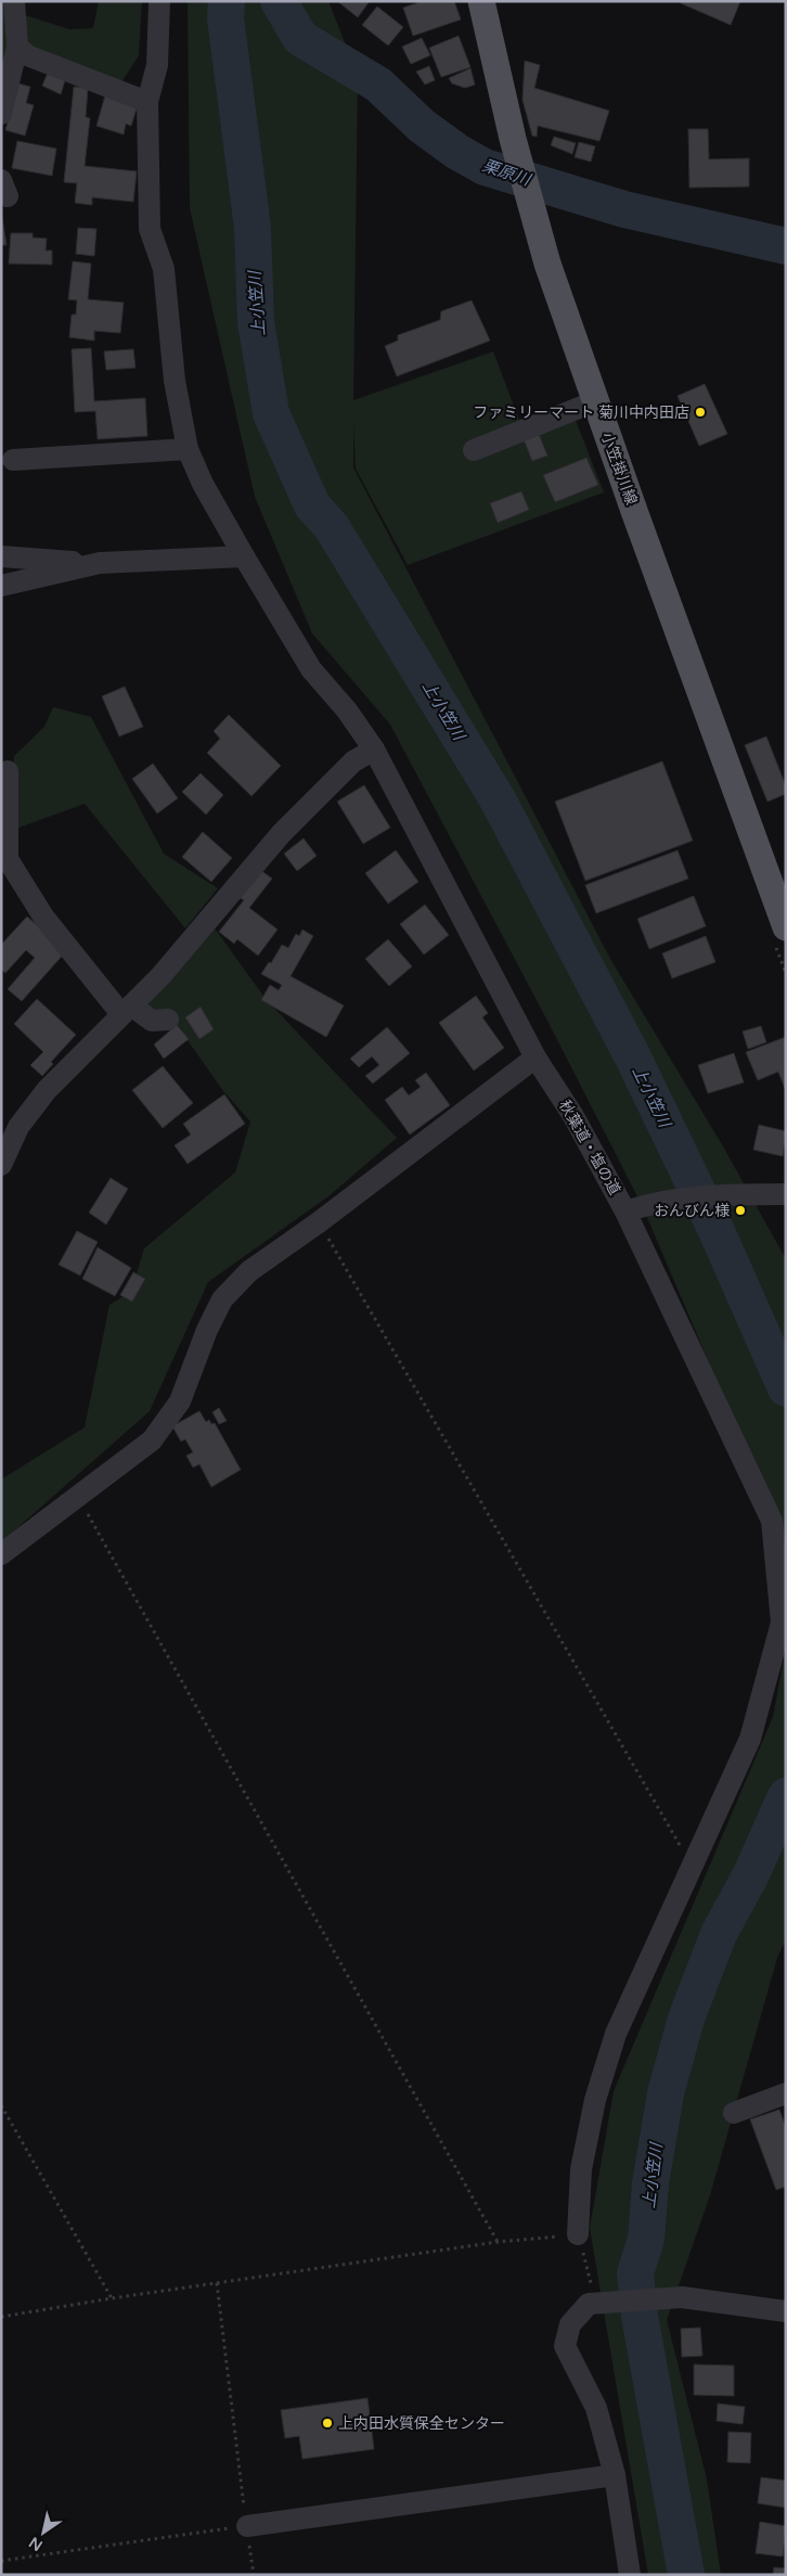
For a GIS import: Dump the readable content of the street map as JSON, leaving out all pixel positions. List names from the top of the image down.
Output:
{
  "streets": {
    "main road": ["小笠掛川線"],
    "street": ["秋葉道・塩の道"]
  },
  "water": ["栗原川", "上小笠川"],
  "places": ["ファミリーマート 菊川中内田店", "おんびん様", "上内田水質保全センター"],
  "north": "bottom left"
}
